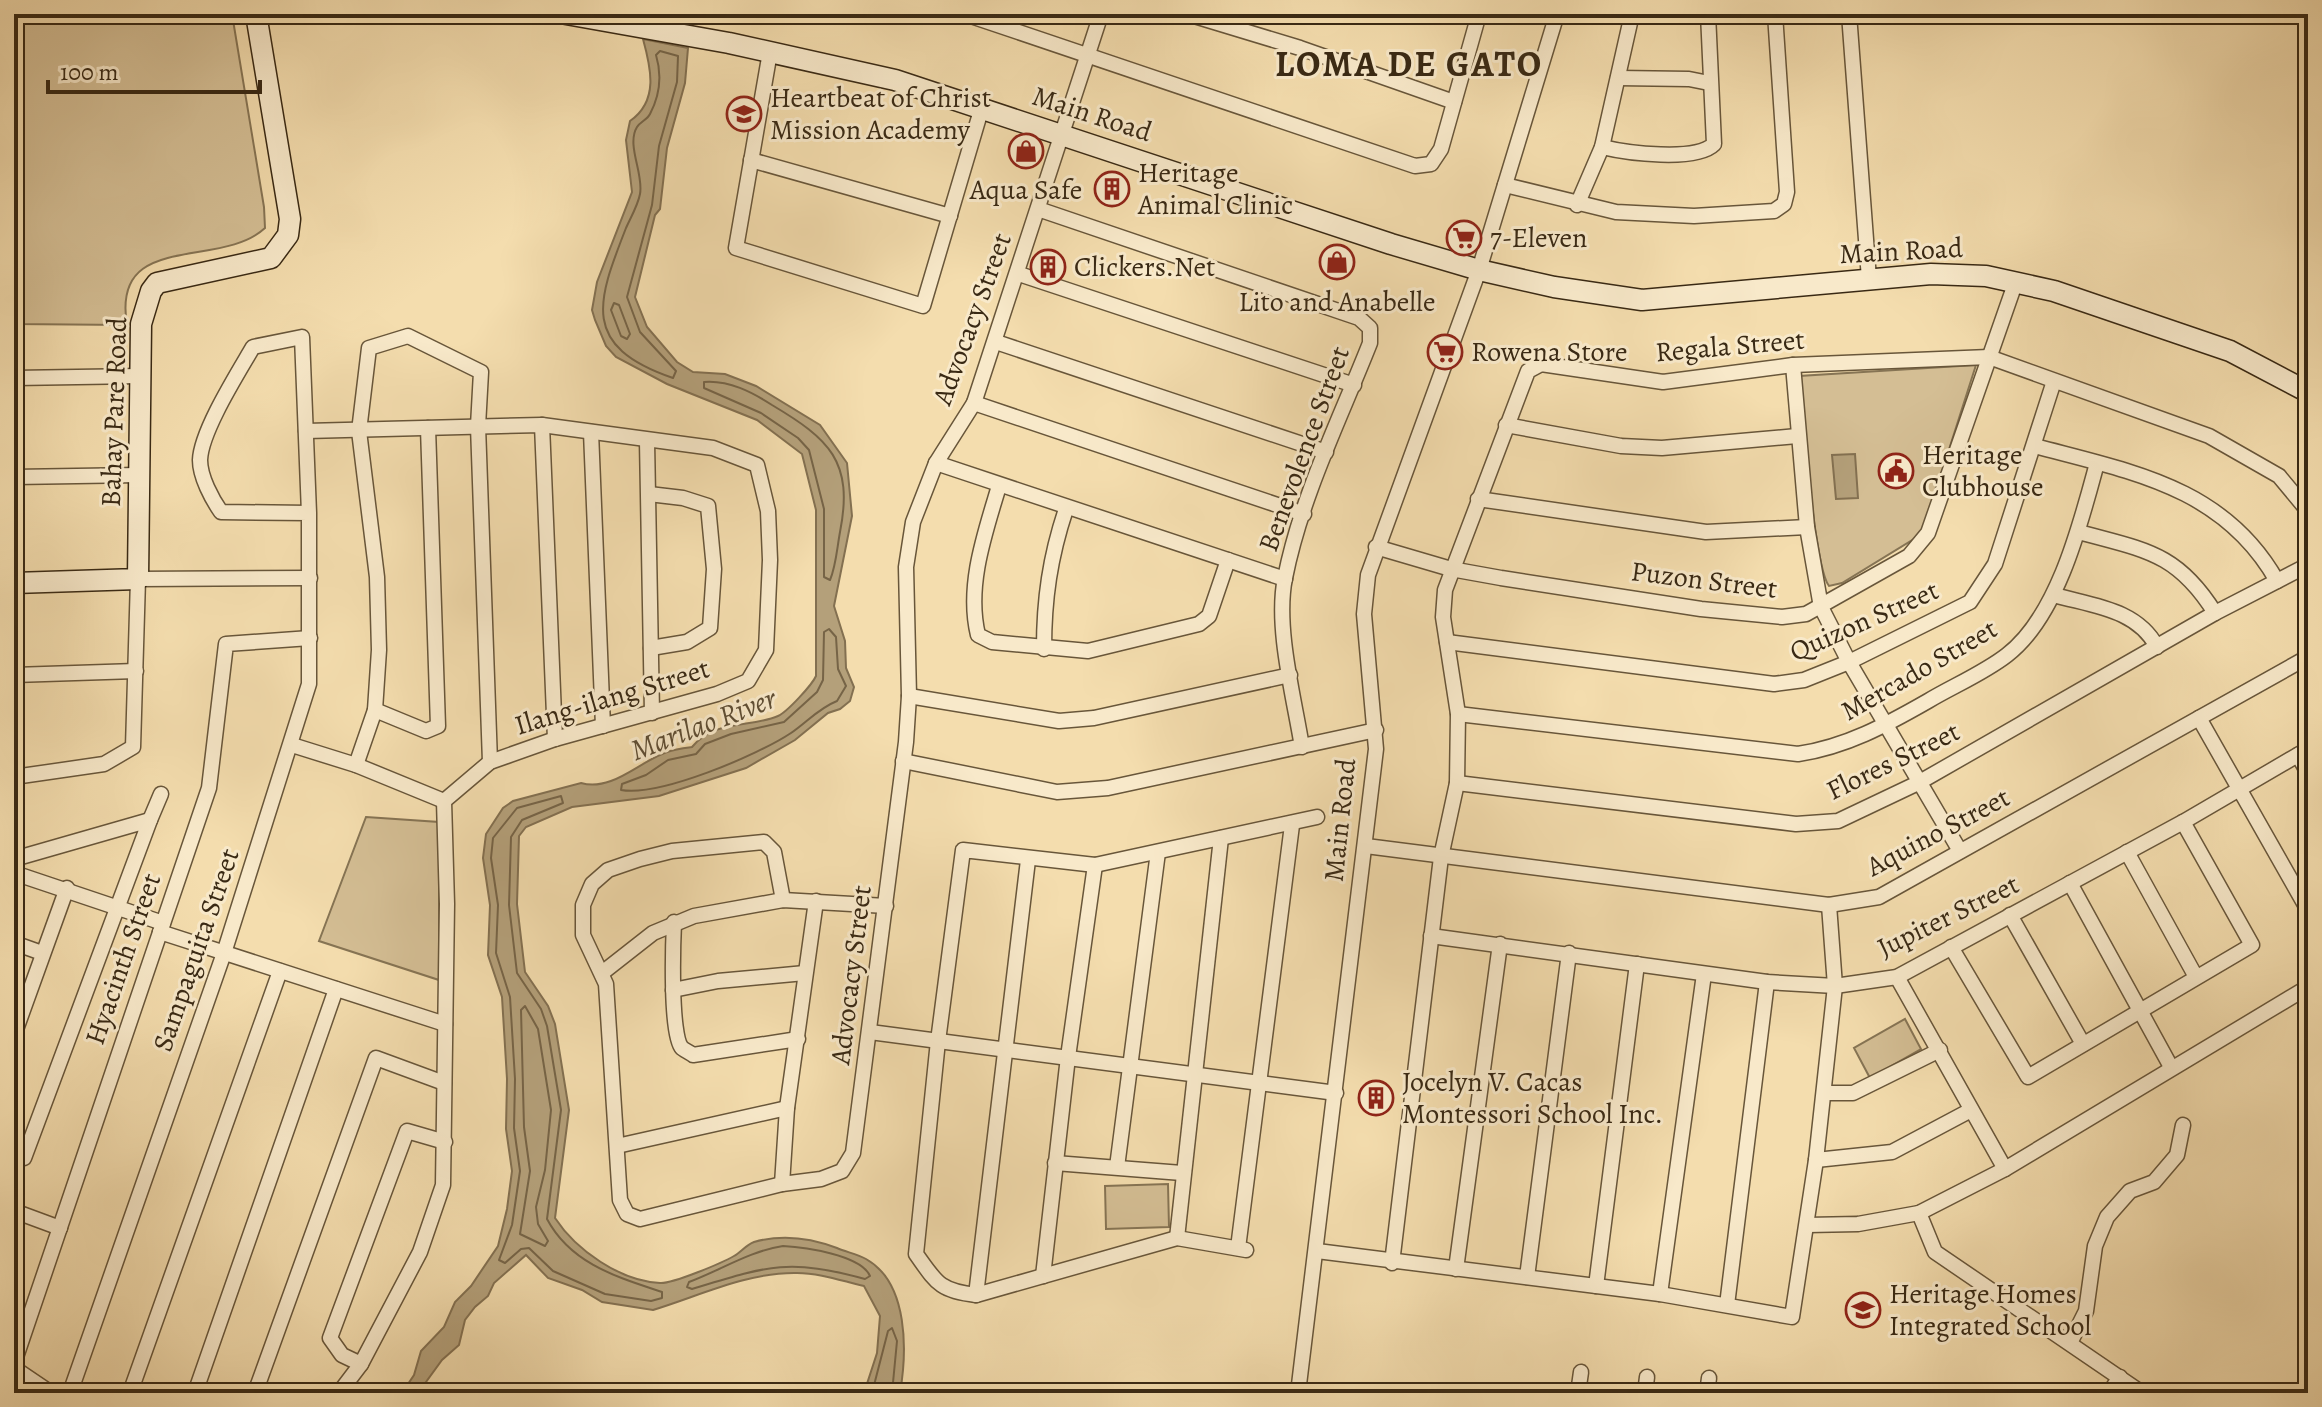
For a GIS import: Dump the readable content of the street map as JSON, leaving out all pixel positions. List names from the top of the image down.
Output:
{
  "streets": {
    "main road": ["Main Road", "Bahay Pare Road"],
    "street": [
      "Advocacy Street",
      "Regala Street",
      "Benevolence Street",
      "Puzon Street",
      "Quizon Street",
      "Mercado Street",
      "Ilang-ilang Street",
      "Flores Street",
      "Aquino Street",
      "Jupiter Street",
      "Sampaguita Street",
      "Hyacinth Street"
    ]
  },
  "crossings": [
    ["Main Road", "Advocacy Street"],
    ["Main Road", "Puzon Street"],
    ["Main Road", "Aquino Street"],
    ["Advocacy Street", "Benevolence Street"],
    ["Regala Street", "Puzon Street"],
    ["Regala Street", "Quizon Street"],
    ["Regala Street", "Mercado Street"],
    ["Regala Street", "Flores Street"],
    ["Regala Street", "Aquino Street"],
    ["Regala Street", "Jupiter Street"],
    ["Ilang-ilang Street", "Sampaguita Street"],
    ["Sampaguita Street", "Hyacinth Street"]
  ],
  "districts": ["LOMA DE GATO"],
  "water": ["Marilao River"],
  "places": {
    "school or university": ["Heartbeat of Christ Mission Academy", "Heritage Homes Integrated School"],
    "shop": ["Aqua Safe", "Lito and Anabelle"],
    "building": ["Heritage Animal Clinic", "Clickers.Net", "Jocelyn V. Cacas Montessori School Inc."],
    "supermarket": ["7-Eleven", "Rowena Store"],
    "public building": ["Heritage Clubhouse"]
  },
  "scale_bar": "100 m"
}
